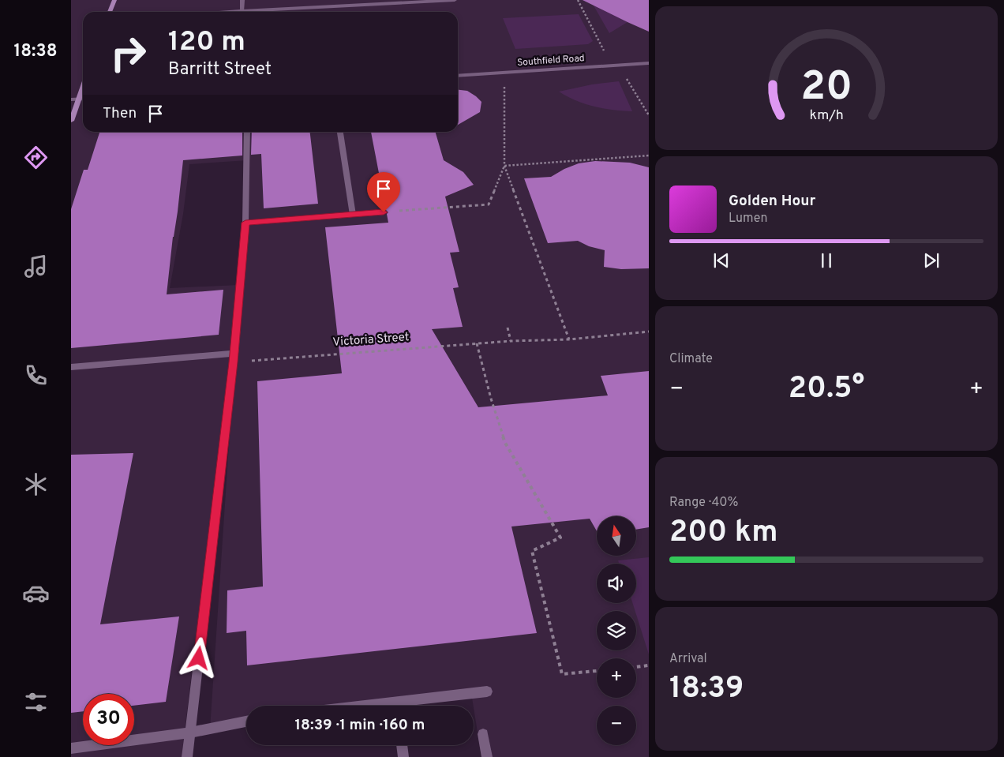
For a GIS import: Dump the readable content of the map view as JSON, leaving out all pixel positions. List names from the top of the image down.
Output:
{
  "streets": {
    "street": ["Southfield Road"],
    "path": ["Victoria Street"]
  },
  "north": "top",
  "page": {
    "tabs": "18:38",
    "turn": ["120 m", "Barritt Street"],
    "then": "Then",
    "song": ["Golden Hour", "Lumen"],
    "tile": [
      "Climate",
      ["Range · 40%", "200 km"],
      ["Arrival", "18:39"]
    ],
    "heat": ["−", "20.5°", "+"],
    "map_buttons": ["+", "−"],
    "limit": "30",
    "trip": "18:39 · 1 min · 160 m",
    "gauge": ["20", "km/h"]
  }
}
